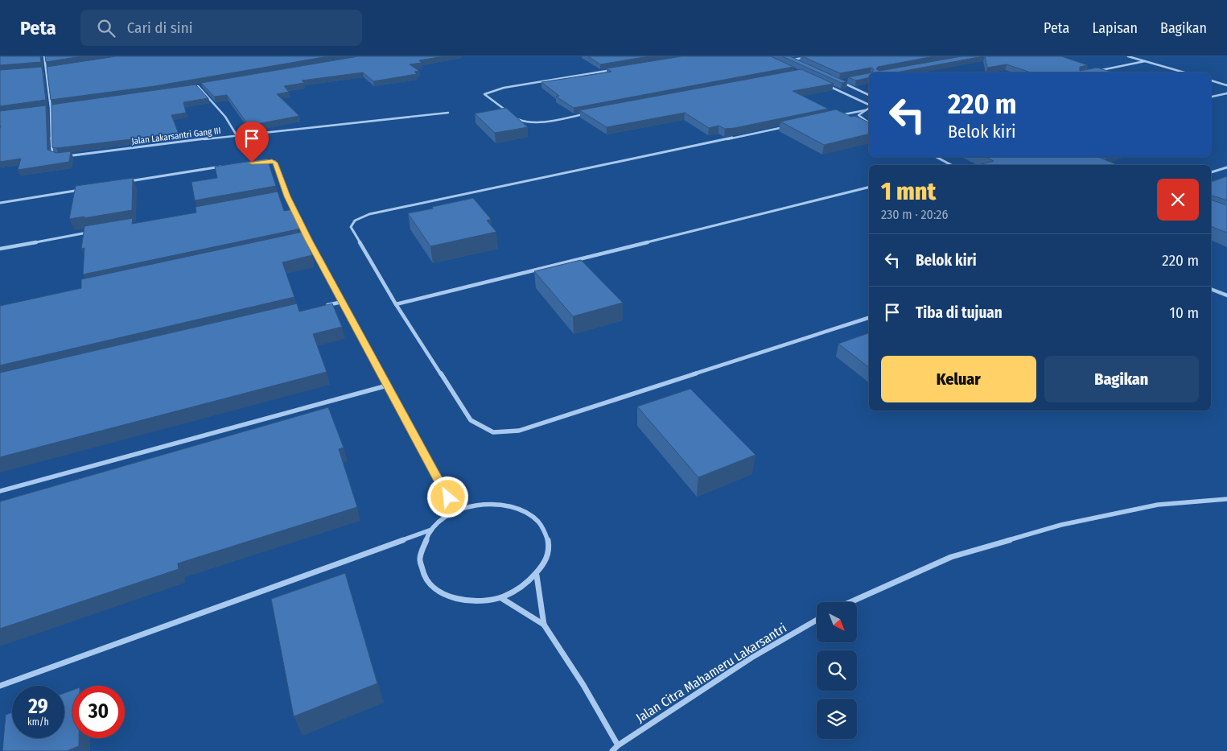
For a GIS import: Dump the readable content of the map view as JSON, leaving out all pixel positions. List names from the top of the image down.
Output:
{
  "streets": {
    "street": ["Jalan Lakarsantri Gang III", "Jalan Citra Mahameru Lakarsantri"]
  },
  "north": "bottom right",
  "page": {
    "header": "Peta",
    "search": "Cari di sini",
    "nav": ["Peta", "Lapisan", "Bagikan"],
    "turn": ["220 m", "Belok kiri"],
    "heading": ["1 mnt", "230 m · 20:26"],
    "list": [
      {
        "name": "Belok kiri",
        "value": "220 m"
      },
      {
        "name": "Tiba di tujuan",
        "value": "10 m"
      }
    ],
    "buttons": ["Keluar", "Bagikan"],
    "speed": "29 km/h",
    "limit": "30"
  }
}
